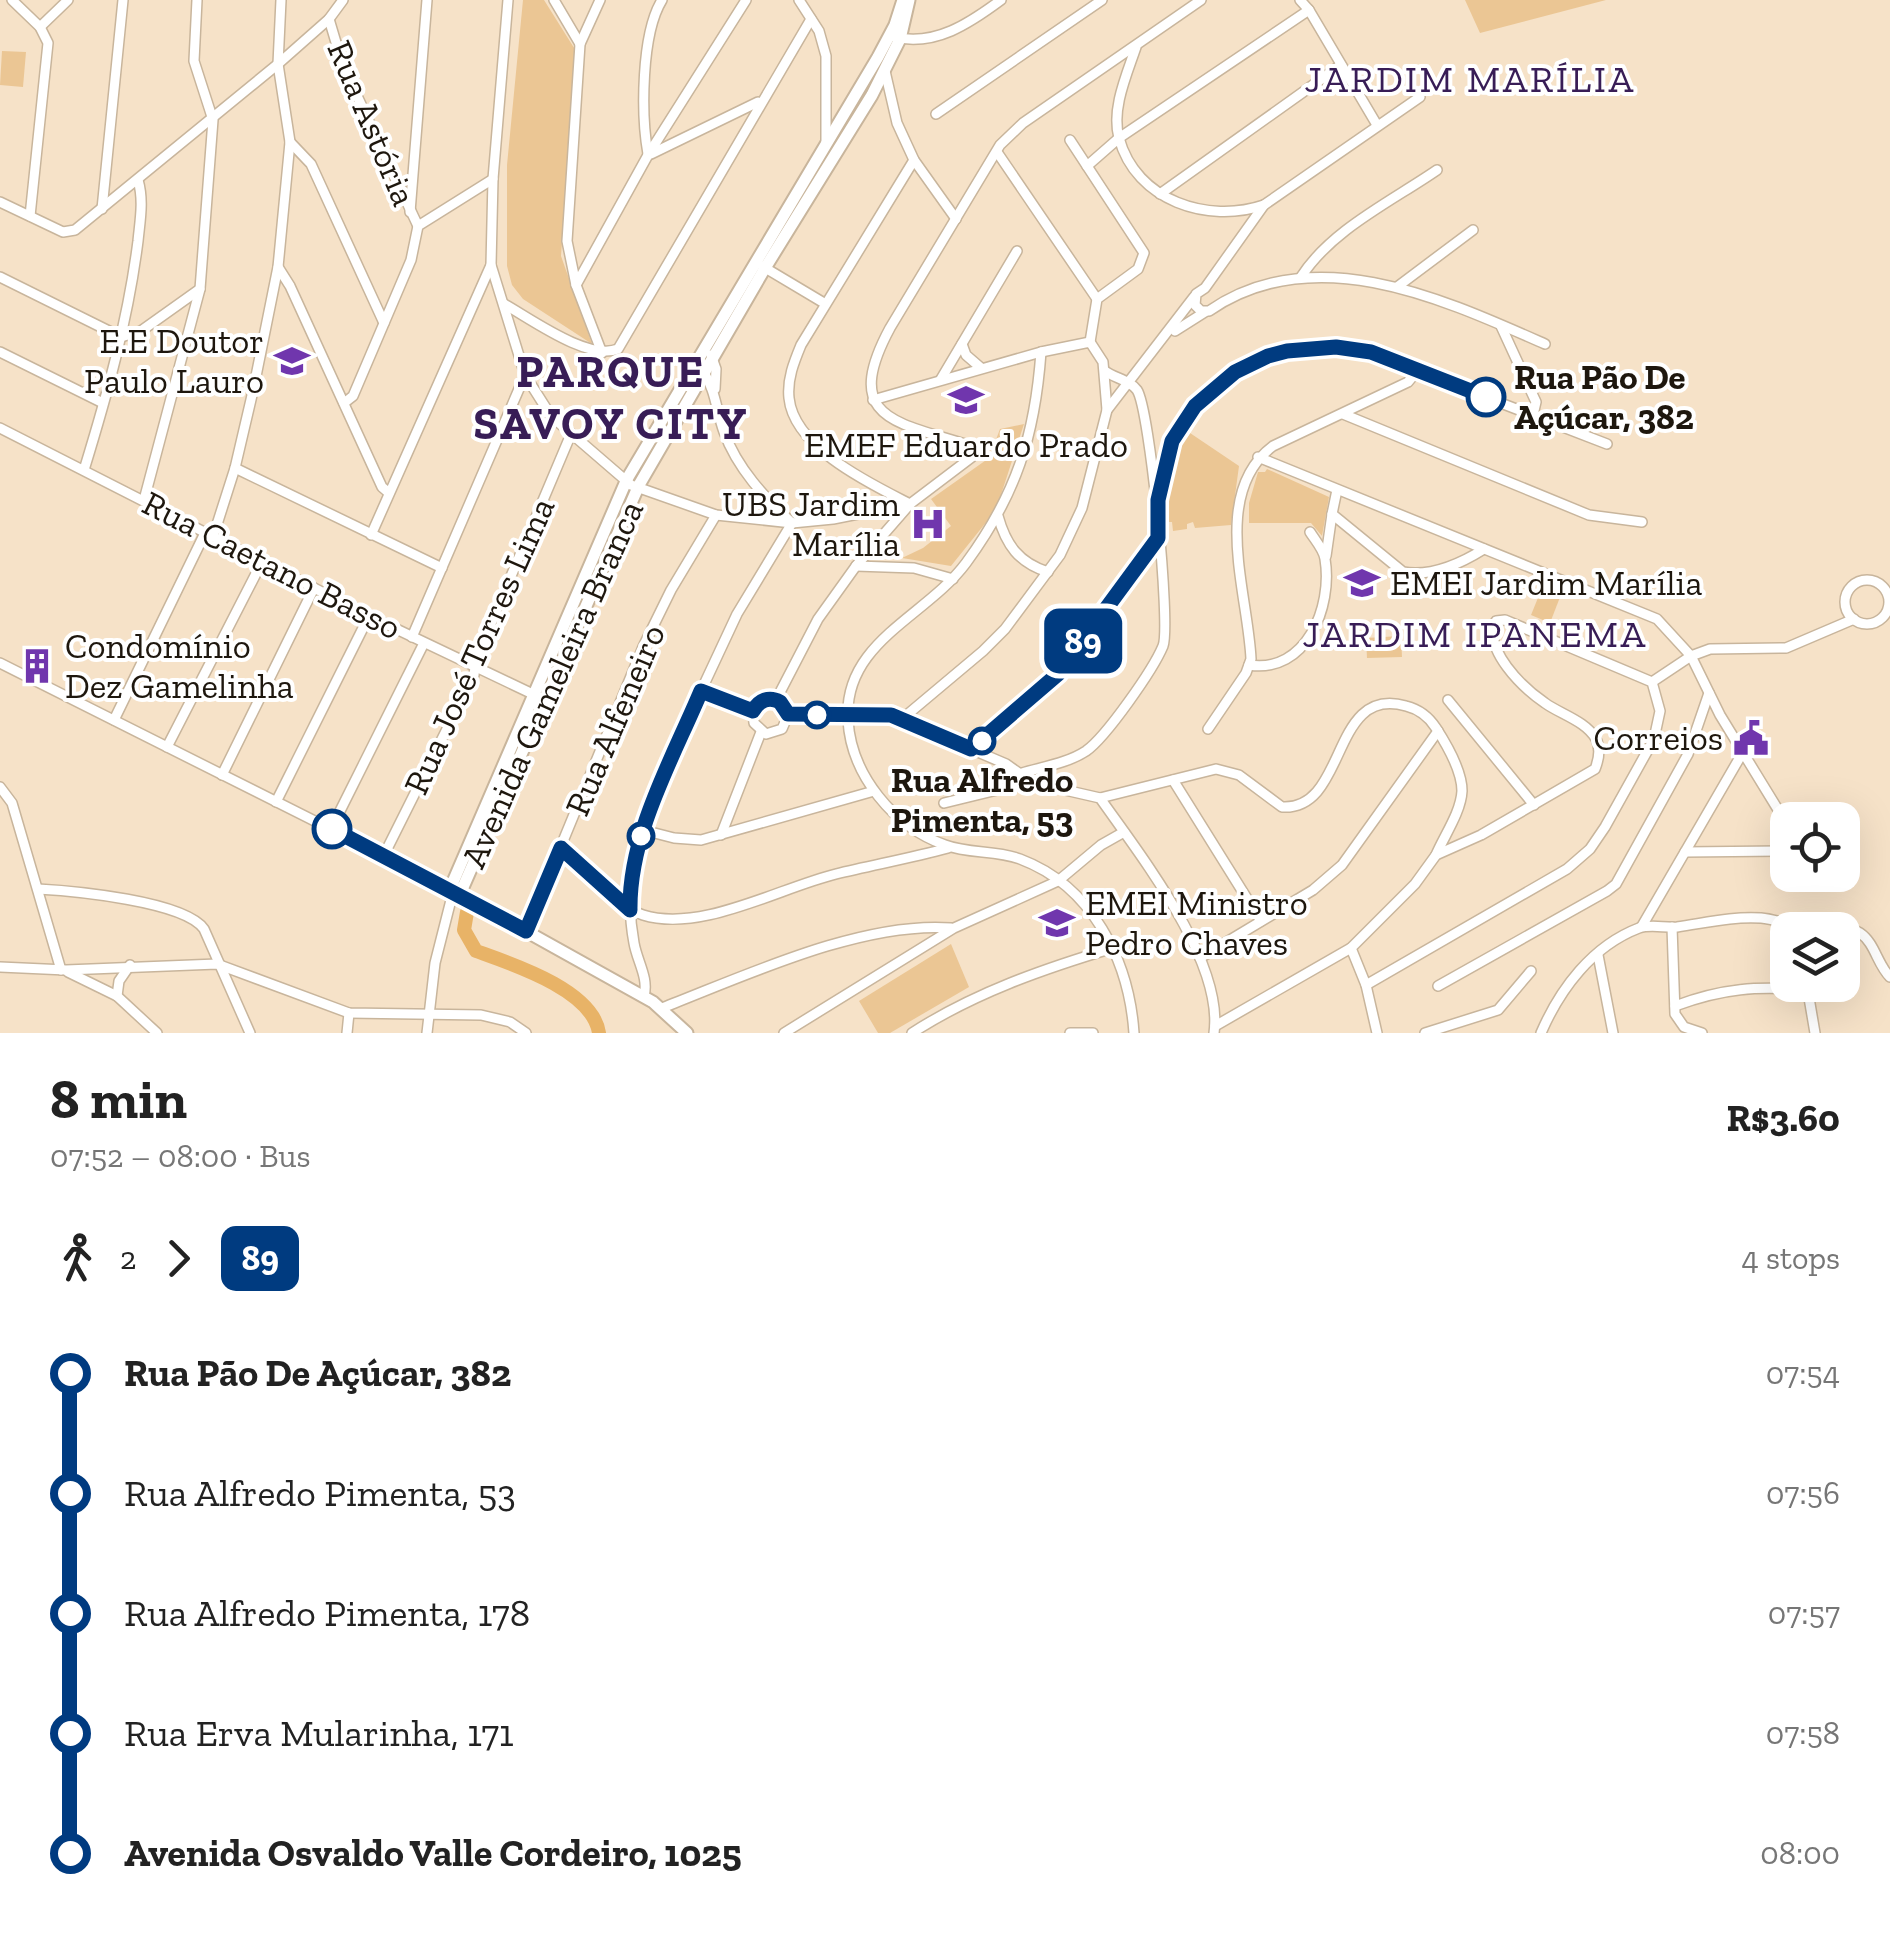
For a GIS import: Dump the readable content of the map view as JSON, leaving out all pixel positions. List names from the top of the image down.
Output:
{
  "streets": {
    "main road": ["Avenida Gameleira Branca"],
    "street": [
      "Rua Astória",
      "Rua Caetano Basso",
      "Rua José Torres Lima",
      "Rua Alfeneiro"
    ]
  },
  "crossings": [
    ["Rua Caetano Basso", "Rua José Torres Lima"],
    ["Rua Caetano Basso", "Avenida Gameleira Branca"]
  ],
  "districts": ["JARDIM MARÍLIA", "PARQUE SAVOY CITY", "JARDIM IPANEMA"],
  "places": {
    "school or university": [
      "E.E Doutor Paulo Lauro",
      "EMEF Eduardo Prado",
      "EMEI Jardim Marília",
      "EMEI Ministro Pedro Chaves"
    ],
    "other": ["Rua Pão De Açúcar, 382", "Rua Alfredo Pimenta, 53"],
    "hospital": ["UBS Jardim Marília"],
    "building": ["Condomínio Dez Gamelinha"],
    "public building": ["Correios"]
  },
  "lines": ["bus line 89"],
  "page": {
    "on_map": "89",
    "heading": ["8 min", "07:52 – 08:00 · Bus", "R$3.60"],
    "legs": ["2", "89", "4 stops"],
    "list": [
      {
        "name": "Rua Pão De Açúcar, 382",
        "value": "07:54"
      },
      {
        "name": "Rua Alfredo Pimenta, 53",
        "value": "07:56"
      },
      {
        "name": "Rua Alfredo Pimenta, 178",
        "value": "07:57"
      },
      {
        "name": "Rua Erva Mularinha, 171",
        "value": "07:58"
      },
      {
        "name": "Avenida Osvaldo Valle Cordeiro, 1025",
        "value": "08:00"
      }
    ]
  }
}
